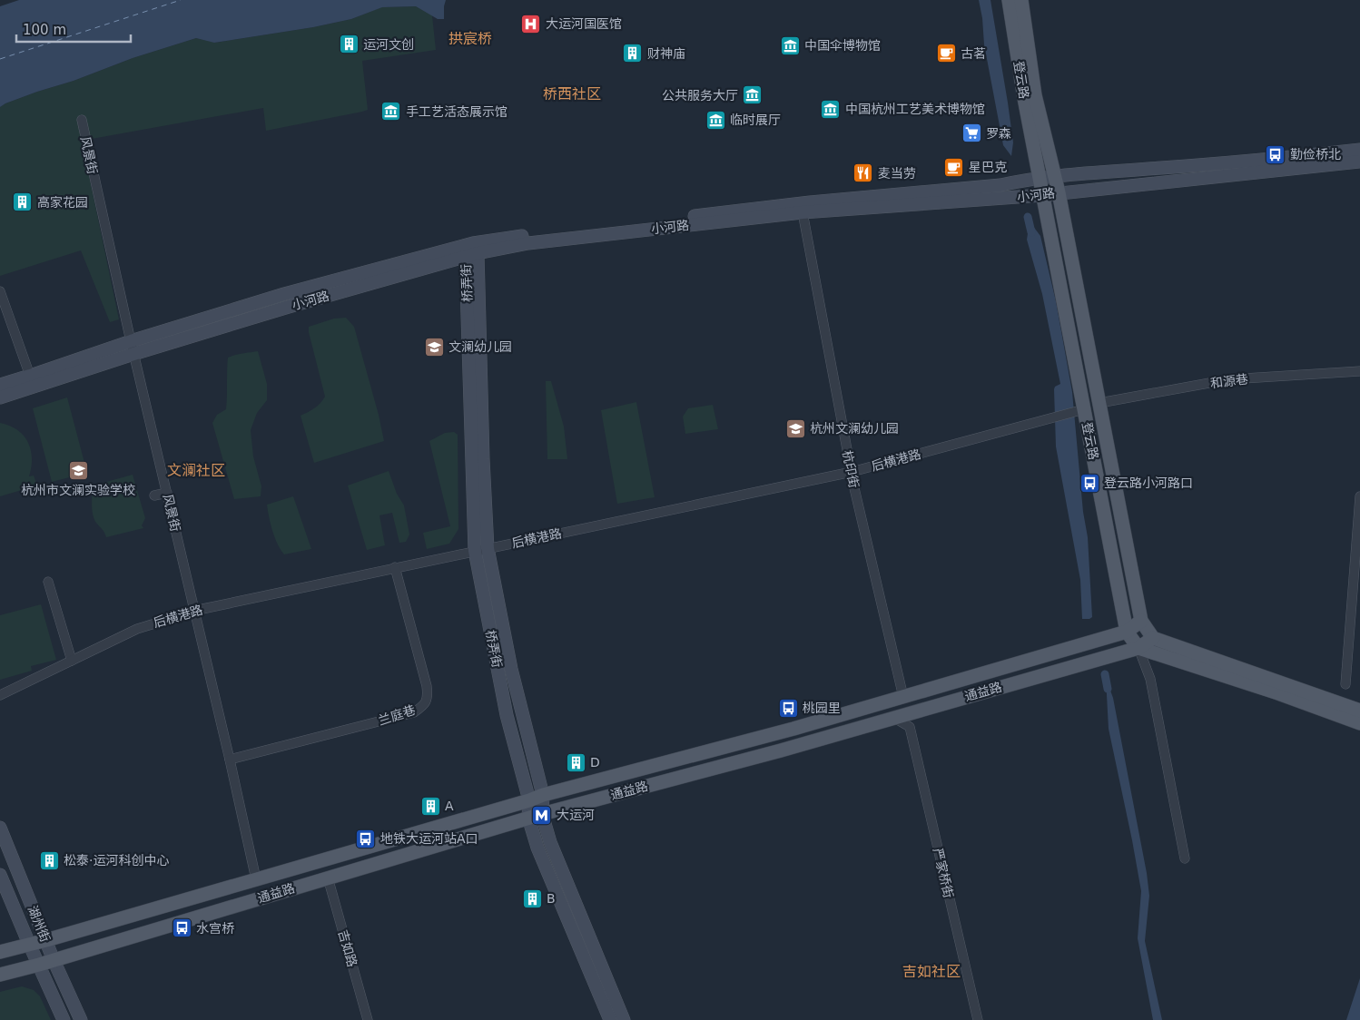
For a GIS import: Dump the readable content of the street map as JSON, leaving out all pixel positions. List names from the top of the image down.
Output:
{
  "streets": {
    "main road": [
      "登云路",
      "小河路",
      "桥弄街",
      "通益路",
      "湖州街"
    ],
    "street": [
      "风景街",
      "和源巷",
      "后横港路",
      "杭印街",
      "兰庭巷",
      "严家桥街",
      "吉如路"
    ]
  },
  "crossings": [
    ["登云路", "小河路"],
    ["登云路", "和源巷"],
    ["登云路", "后横港路"],
    ["登云路", "通益路"],
    ["风景街", "小河路"],
    ["风景街", "后横港路"],
    ["风景街", "通益路"],
    ["风景街", "兰庭巷"],
    ["小河路", "桥弄街"],
    ["小河路", "杭印街"],
    ["桥弄街", "后横港路"],
    ["桥弄街", "通益路"],
    ["后横港路", "杭印街"],
    ["后横港路", "兰庭巷"],
    ["杭印街", "通益路"],
    ["通益路", "湖州街"],
    ["通益路", "吉如路"]
  ],
  "districts": [
    "拱宸桥",
    "桥西社区",
    "文澜社区",
    "吉如社区"
  ],
  "places": {
    "hospital": ["大运河国医馆"],
    "building": [
      "运河文创",
      "财神庙",
      "高家花园",
      "D",
      "A",
      "松泰·运河科创中心",
      "B"
    ],
    "museum": [
      "中国伞博物馆",
      "公共服务大厅",
      "中国杭州工艺美术博物馆",
      "手工艺活态展示馆",
      "临时展厅"
    ],
    "cafe": ["古茗", "星巴克"],
    "supermarket": ["罗森"],
    "bus stop": [
      "勤俭桥北",
      "登云路小河路口",
      "桃园里",
      "地铁大运河站A口",
      "水宫桥"
    ],
    "restaurant": ["麦当劳"],
    "school or university": ["文澜幼儿园", "杭州文澜幼儿园", "杭州市文澜实验学校"],
    "metro station": ["大运河"]
  },
  "scale_bar": "100 m"
}
